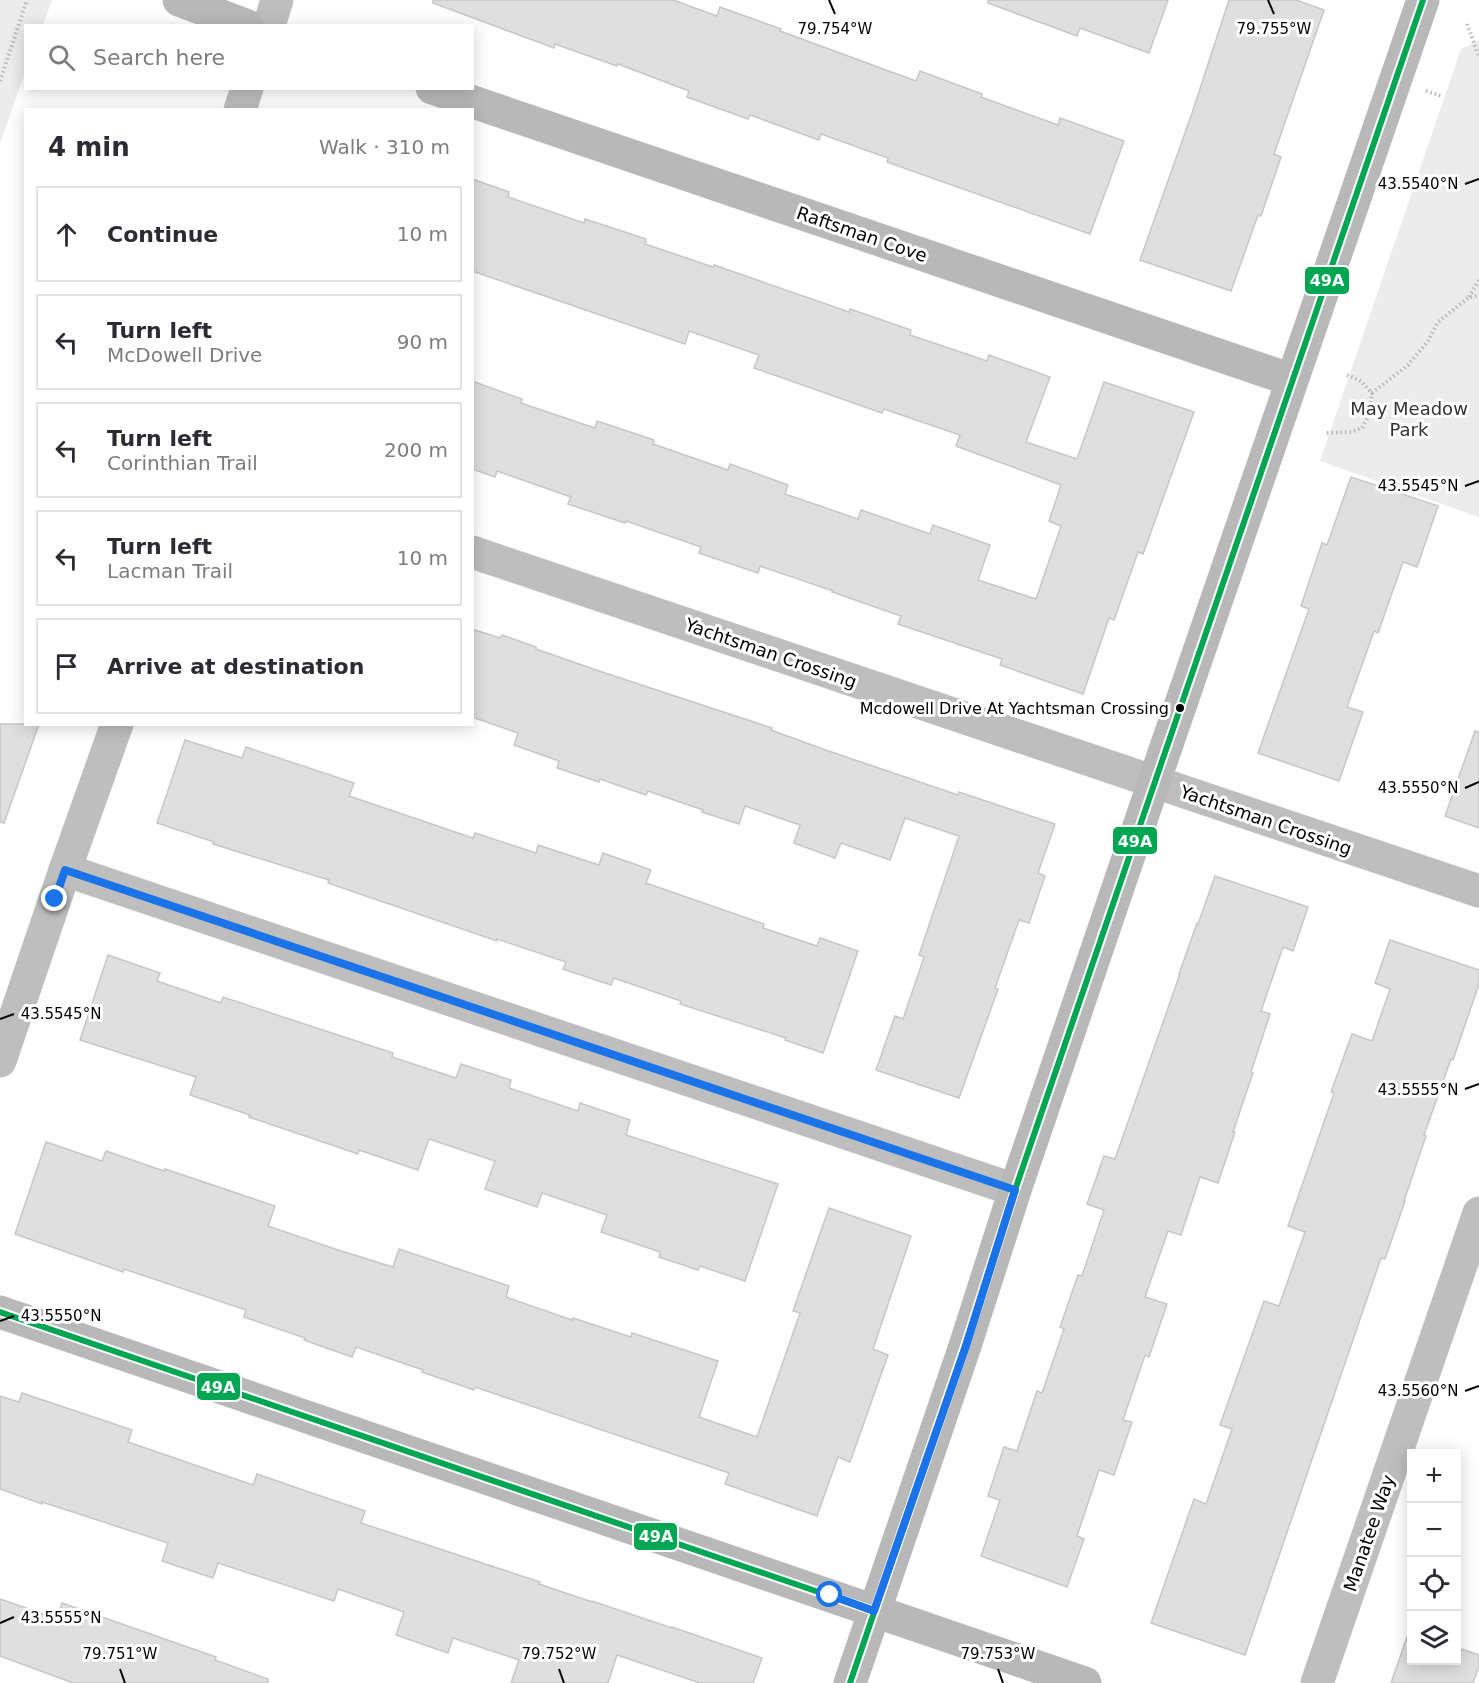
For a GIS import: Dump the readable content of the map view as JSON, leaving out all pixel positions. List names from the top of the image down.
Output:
{
  "streets": {
    "street": ["Raftsman Cove", "Yachtsman Crossing", "Manatee Way"]
  },
  "parks": ["May Meadow Park"],
  "places": ["Mcdowell Drive At Yachtsman Crossing"],
  "lines": ["transit line 49A"],
  "page": {
    "search": "Search here",
    "heading": ["4 min", "Walk · 310 m"],
    "list": [
      ["Continue", "10 m"],
      ["Turn left", "McDowell Drive", "90 m"],
      ["Turn left", "Corinthian Trail", "200 m"],
      ["Turn left", "Lacman Trail", "10 m"],
      "Arrive at destination"
    ],
    "map_buttons": ["+", "−"]
  },
  "coordinates": [
    "79.754°W",
    "79.755°W",
    "43.5540°N",
    "43.5545°N",
    "43.5550°N",
    "43.5555°N",
    "43.5560°N",
    "79.751°W",
    "79.752°W",
    "79.753°W"
  ]
}
